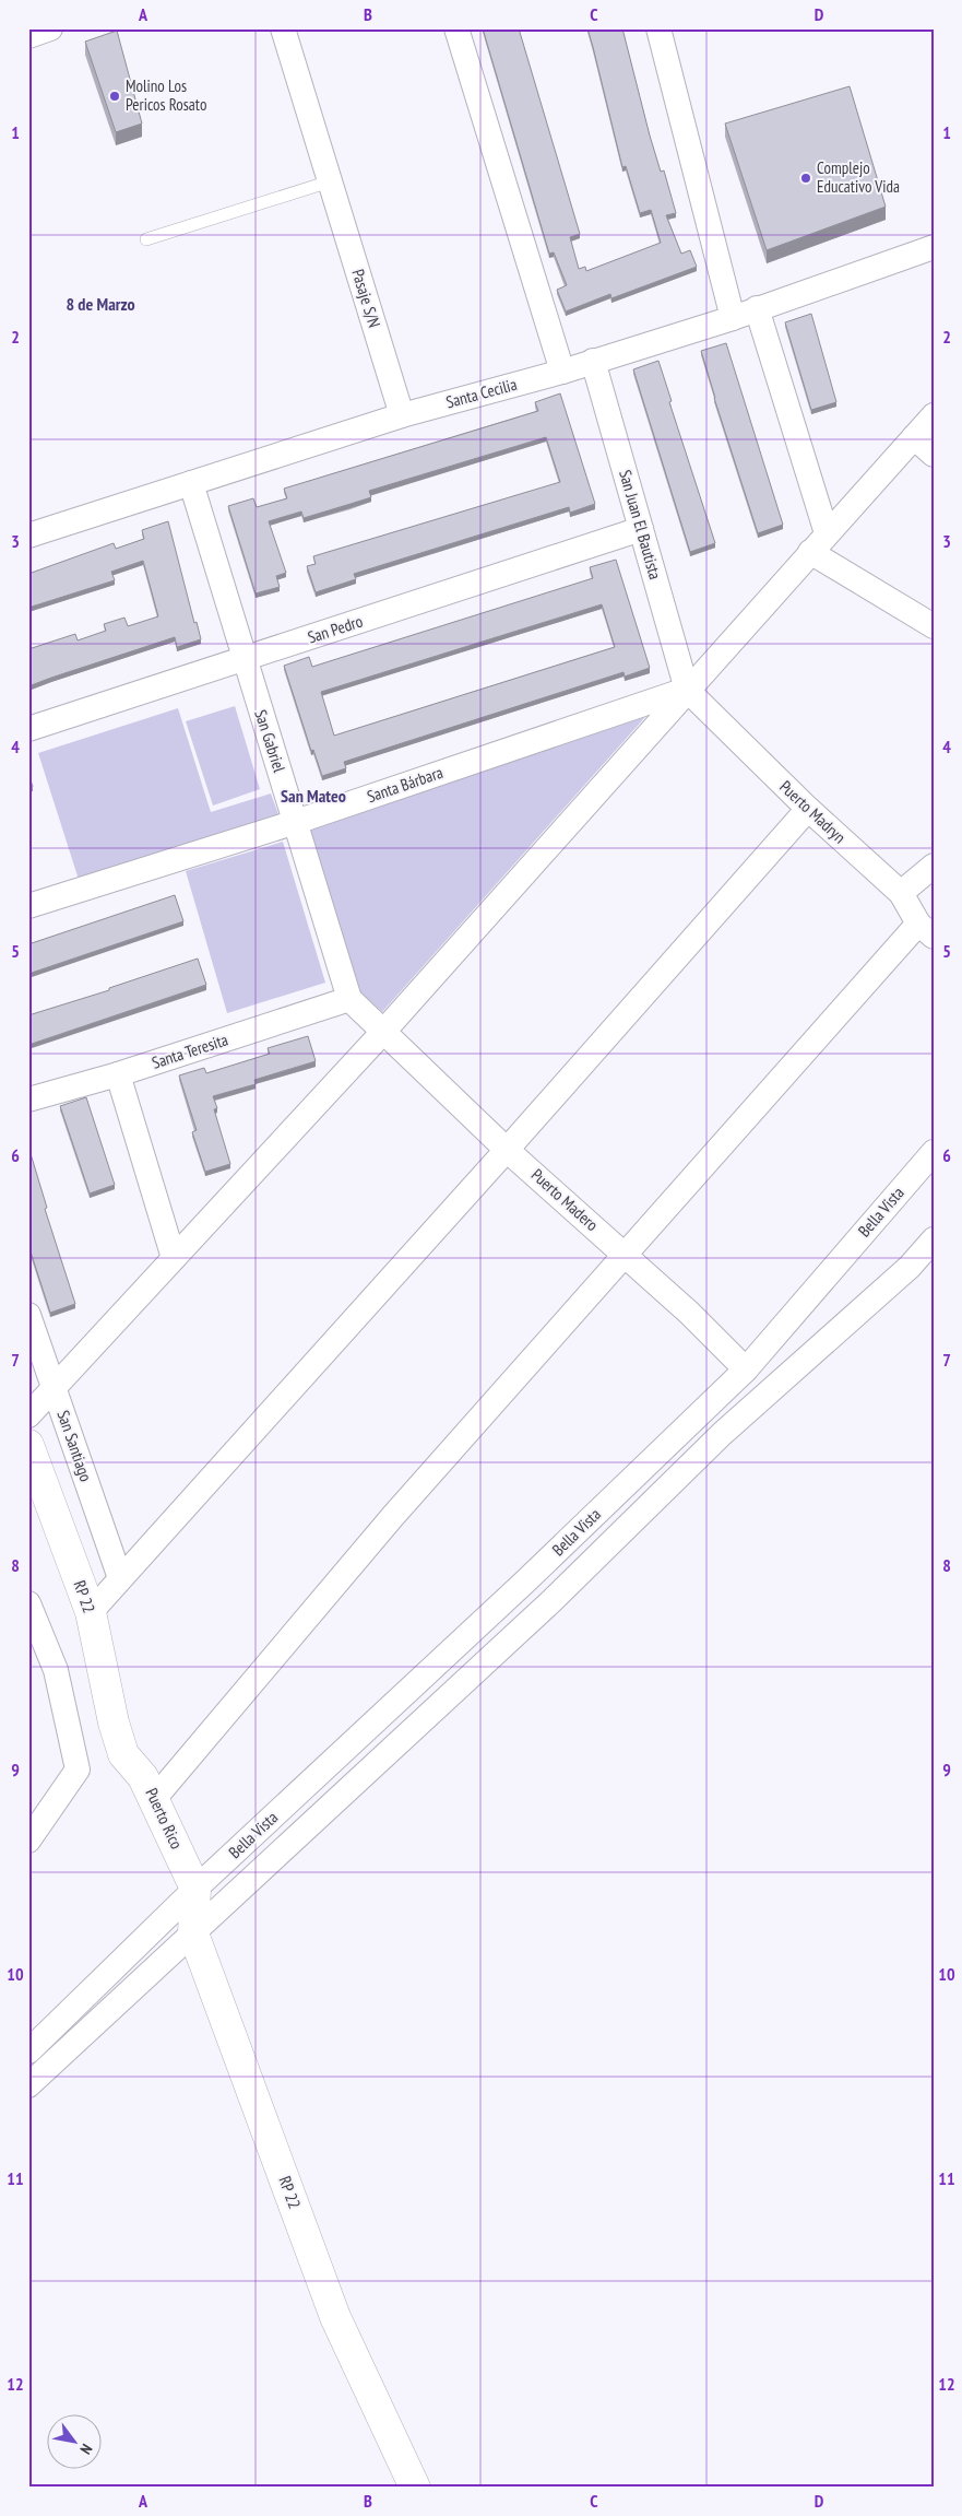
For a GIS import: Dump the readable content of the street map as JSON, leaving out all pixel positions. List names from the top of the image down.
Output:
{
  "streets": {
    "street": [
      "Pasaje S/N",
      "Santa Cecilia",
      "San Juan El Bautista",
      "San Pedro",
      "San Gabriel",
      "Santa Bárbara",
      "Puerto Madryn",
      "Santa Teresita",
      "Puerto Madero",
      "Bella Vista",
      "San Santiago",
      "RP 22",
      "Puerto Rico"
    ]
  },
  "crossings": [
    ["Pasaje S/N", "Santa Cecilia"],
    ["Santa Cecilia", "San Juan El Bautista"],
    ["Santa Cecilia", "San Gabriel"],
    ["San Juan El Bautista", "San Pedro"],
    ["San Juan El Bautista", "Santa Bárbara"],
    ["San Juan El Bautista", "Puerto Madryn"],
    ["San Pedro", "San Gabriel"],
    ["San Gabriel", "Santa Bárbara"],
    ["San Gabriel", "Santa Teresita"],
    ["San Gabriel", "Puerto Madero"],
    ["Santa Bárbara", "Puerto Madryn"],
    ["Santa Teresita", "Puerto Madero"],
    ["Puerto Madero", "Bella Vista"],
    ["Bella Vista", "RP 22"],
    ["Bella Vista", "Puerto Rico"],
    ["RP 22", "Puerto Rico"]
  ],
  "districts": ["8 de Marzo", "San Mateo"],
  "places": ["Molino Los Pericos Rosato", "Complejo Educativo Vida"],
  "north": "bottom right",
  "grid": {
    "columns": [
      "A",
      "B",
      "C",
      "D"
    ],
    "rows": [
      "1",
      "2",
      "3",
      "4",
      "5",
      "6",
      "7",
      "8",
      "9",
      "10",
      "11",
      "12"
    ]
  }
}
